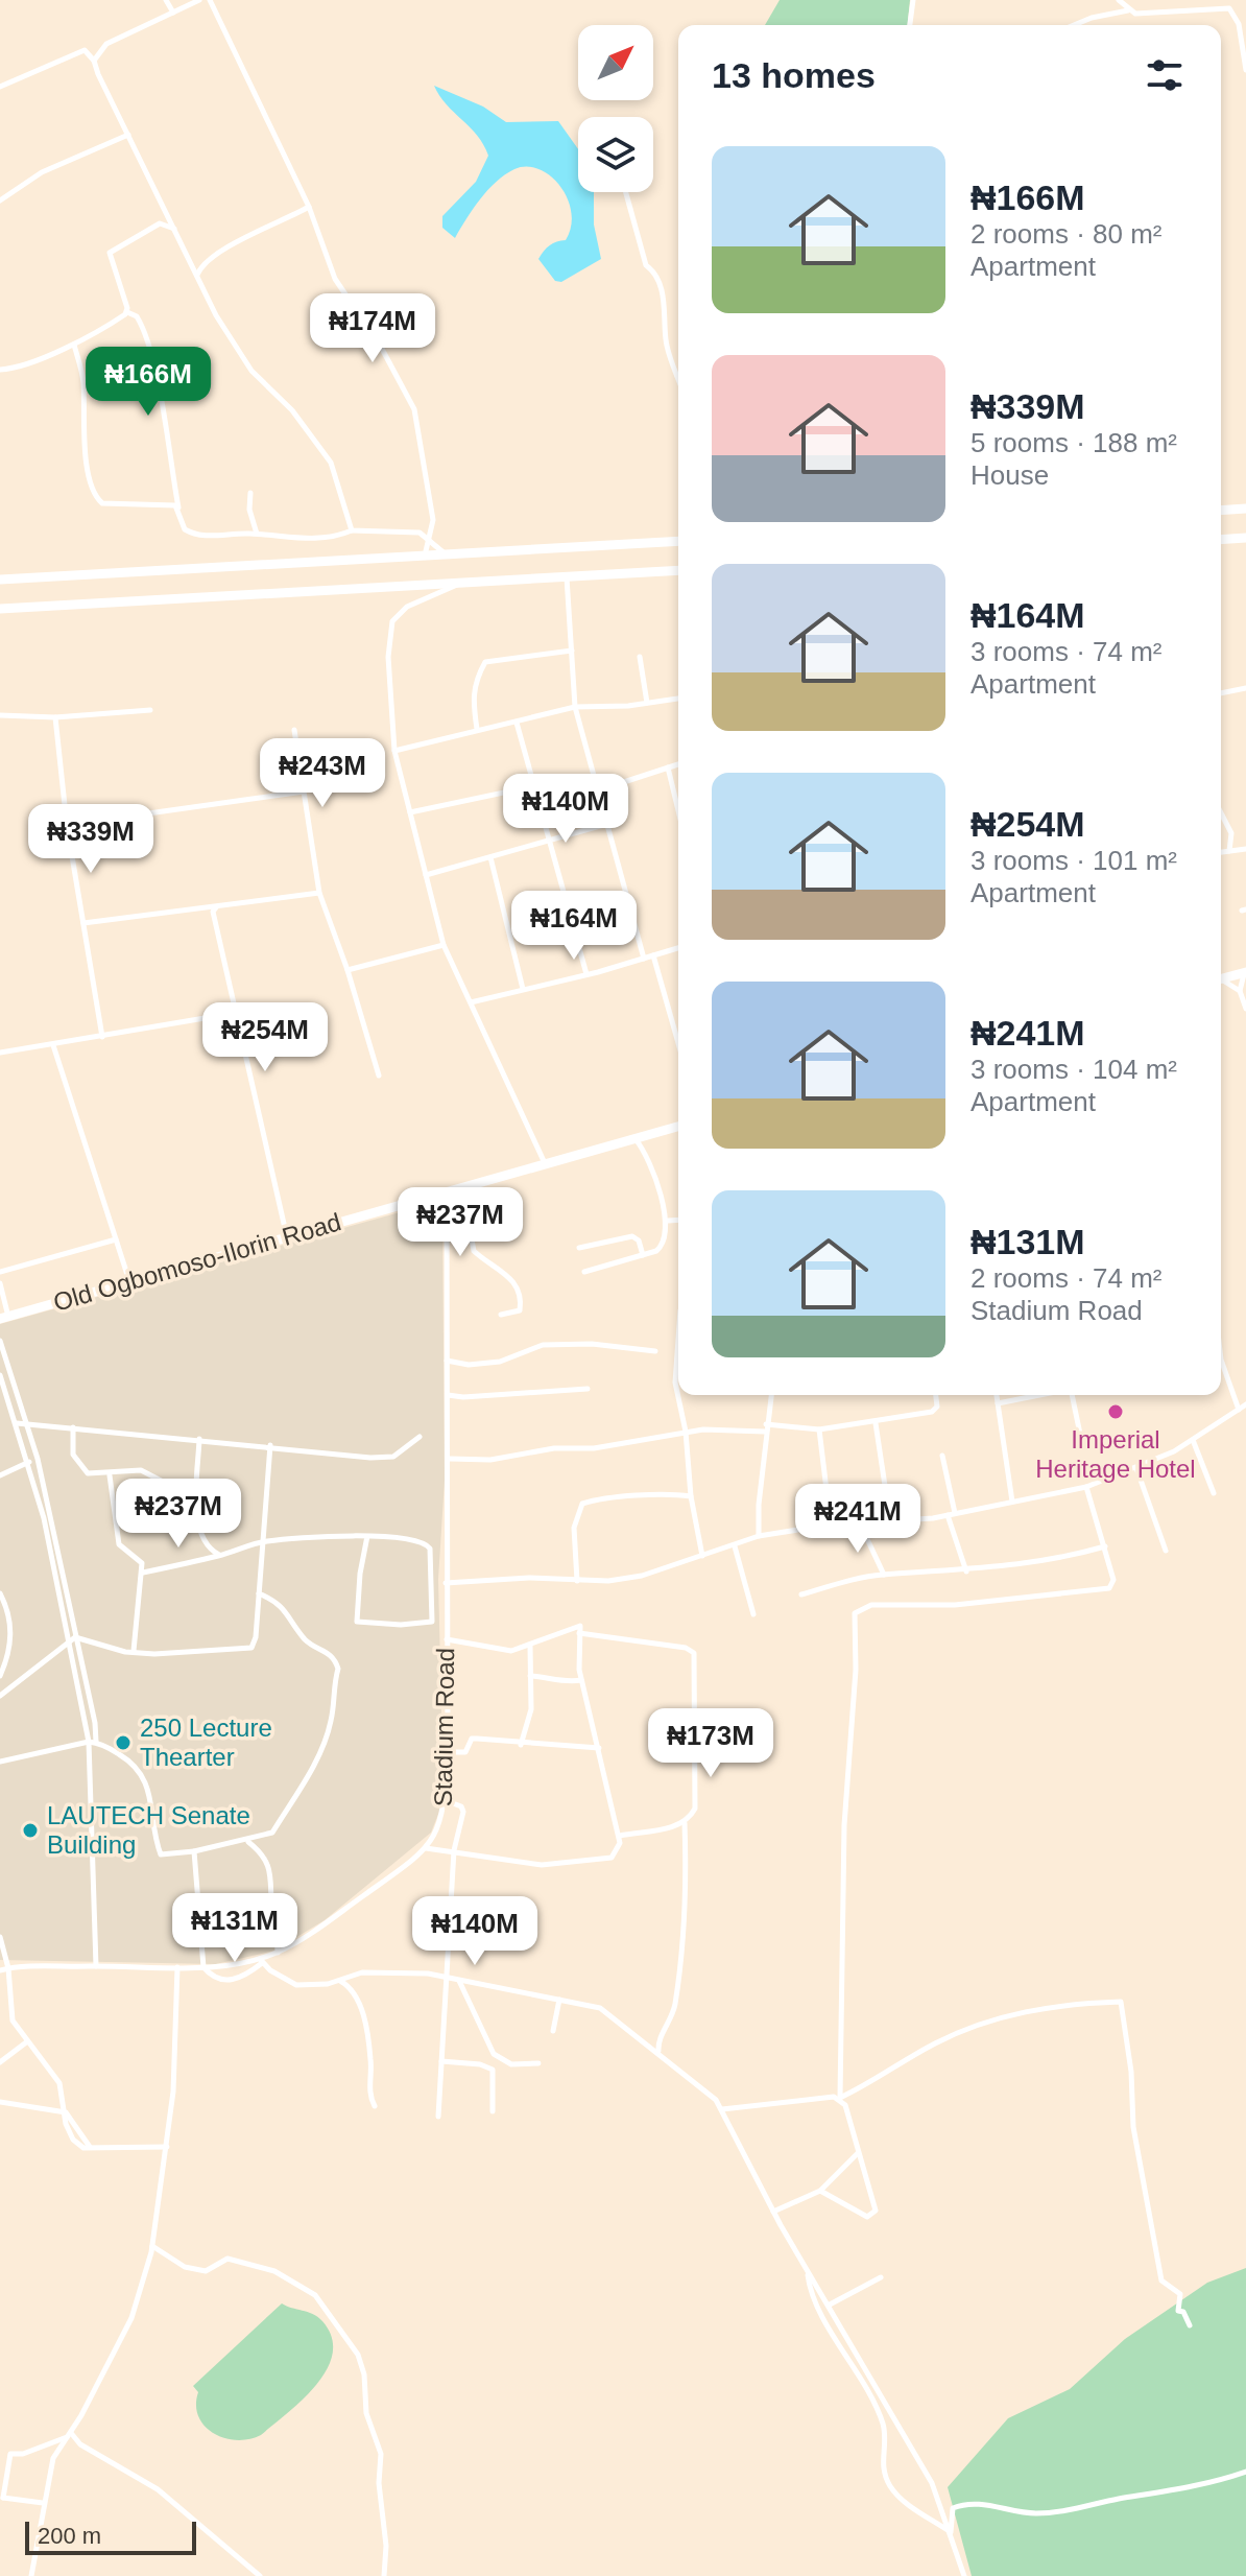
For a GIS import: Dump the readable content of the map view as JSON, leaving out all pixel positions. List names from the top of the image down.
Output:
{
  "streets": {
    "highway": ["Old Ogbomoso-Ilorin Road"],
    "street": ["Stadium Road"]
  },
  "crossings": [
    ["Old Ogbomoso-Ilorin Road", "Stadium Road"]
  ],
  "places": ["Imperial Heritage Hotel", "250 Lecture Thearter", "LAUTECH Senate Building"],
  "scale_bar": "200 m",
  "north": "top right",
  "page": {
    "heading": "13 homes",
    "list": [
      {
        "name": "₦166M",
        "note": "2 rooms · 80 m² · Apartment"
      },
      {
        "name": "₦339M",
        "note": "5 rooms · 188 m² · House"
      },
      {
        "name": "₦164M",
        "note": "3 rooms · 74 m² · Apartment"
      },
      {
        "name": "₦254M",
        "note": "3 rooms · 101 m² · Apartment"
      },
      {
        "name": "₦241M",
        "note": "3 rooms · 104 m² · Apartment"
      },
      {
        "name": "₦131M",
        "note": "2 rooms · 74 m² · Stadium Road"
      }
    ],
    "price": [
      "₦174M",
      "₦166M",
      "₦243M",
      "₦140M",
      "₦339M",
      "₦164M",
      "₦254M",
      "₦237M",
      "₦237M",
      "₦241M",
      "₦173M",
      "₦131M",
      "₦140M"
    ],
    "scale": "200 m"
  }
}
